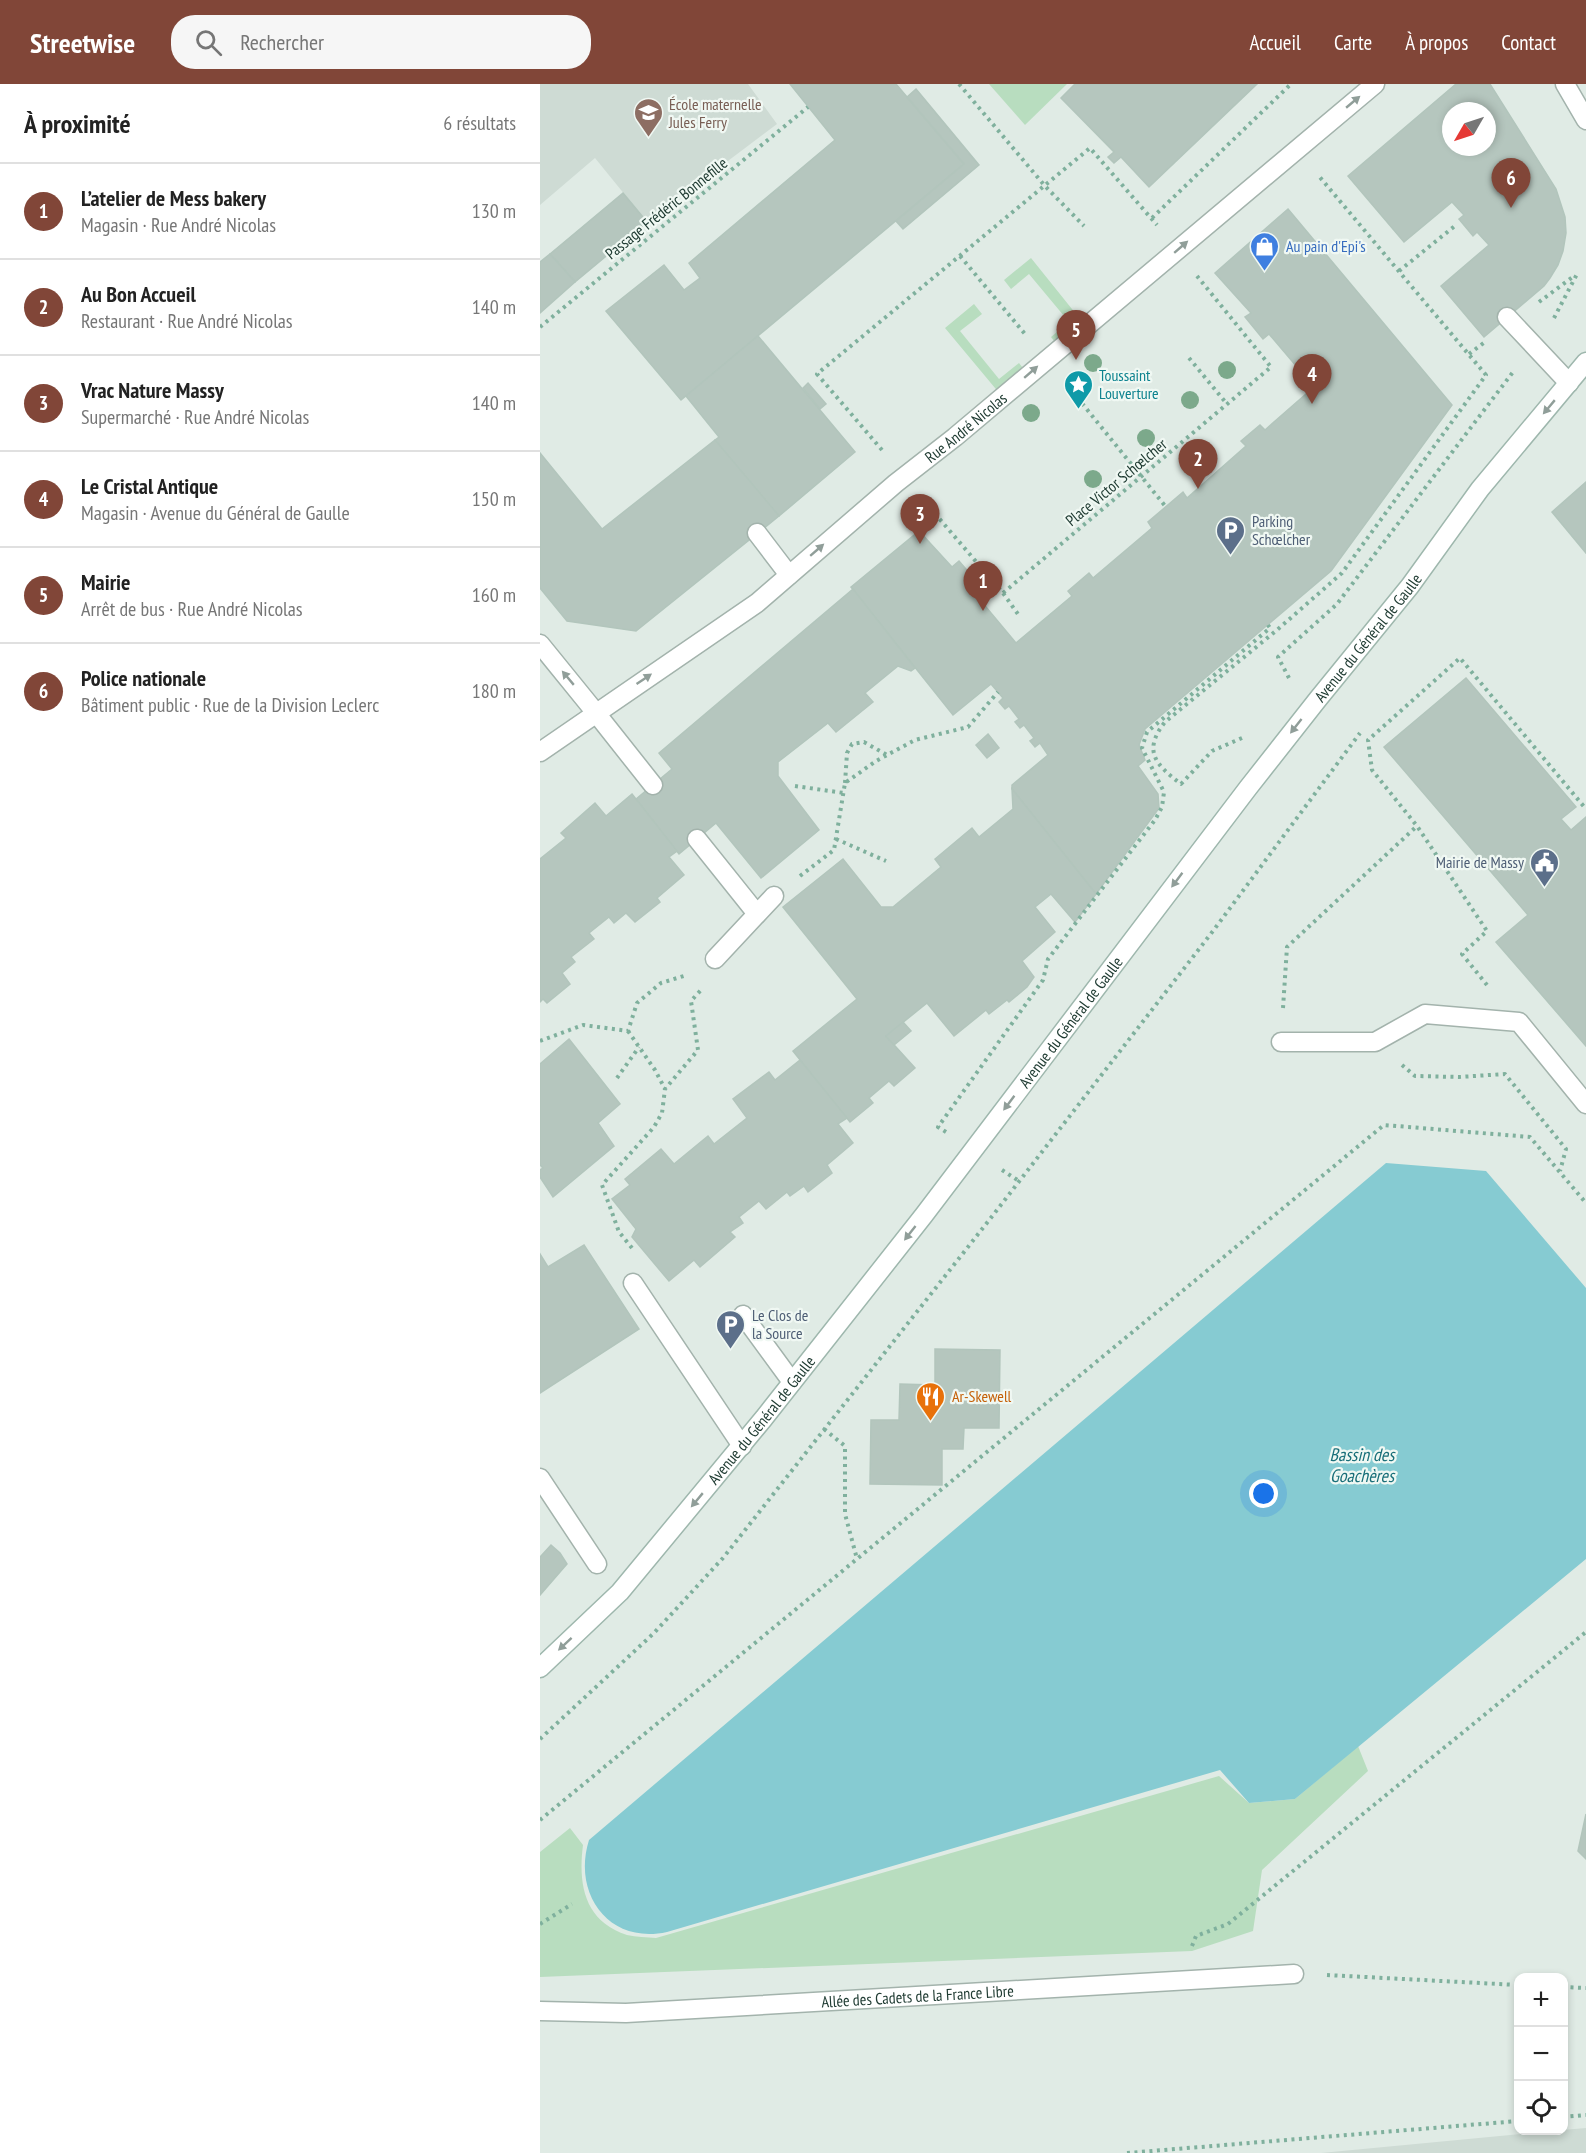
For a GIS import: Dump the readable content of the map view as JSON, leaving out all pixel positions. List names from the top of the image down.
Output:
{
  "streets": {
    "main road": ["Rue André Nicolas", "Avenue du Général de Gaulle", "Allée des Cadets de la France Libre"],
    "path": ["Passage Frédéric Bonnefille", "Place Victor Schœlcher"]
  },
  "one_way": ["Rue André Nicolas", "Avenue du Général de Gaulle"],
  "water": ["Bassin des Goachères"],
  "places": {
    "school or university": ["École maternelle Jules Ferry"],
    "shop": ["Au pain d'Epi's"],
    "place": ["Toussaint Louverture"],
    "parking": ["Parking Schœlcher", "Le Clos de la Source"],
    "public building": ["Mairie de Massy"],
    "restaurant": ["Ar-Skewell"]
  },
  "north": "bottom left",
  "page": {
    "header": "Streetwise",
    "search": "Rechercher",
    "nav": [
      "Accueil",
      "Carte",
      "À propos",
      "Contact"
    ],
    "heading": ["À proximité", "6 résultats"],
    "pins": [
      "6",
      "5",
      "4",
      "2",
      "3",
      "1"
    ],
    "list": [
      {
        "mark": "1",
        "name": "L’atelier de Mess bakery",
        "note": "Magasin · Rue André Nicolas",
        "value": "130 m"
      },
      {
        "mark": "2",
        "name": "Au Bon Accueil",
        "note": "Restaurant · Rue André Nicolas",
        "value": "140 m"
      },
      {
        "mark": "3",
        "name": "Vrac Nature Massy",
        "note": "Supermarché · Rue André Nicolas",
        "value": "140 m"
      },
      {
        "mark": "4",
        "name": "Le Cristal Antique",
        "note": "Magasin · Avenue du Général de Gaulle",
        "value": "150 m"
      },
      {
        "mark": "5",
        "name": "Mairie",
        "note": "Arrêt de bus · Rue André Nicolas",
        "value": "160 m"
      },
      {
        "mark": "6",
        "name": "Police nationale",
        "note": "Bâtiment public · Rue de la Division Leclerc",
        "value": "180 m"
      }
    ],
    "map_buttons": ["+", "−"]
  }
}
